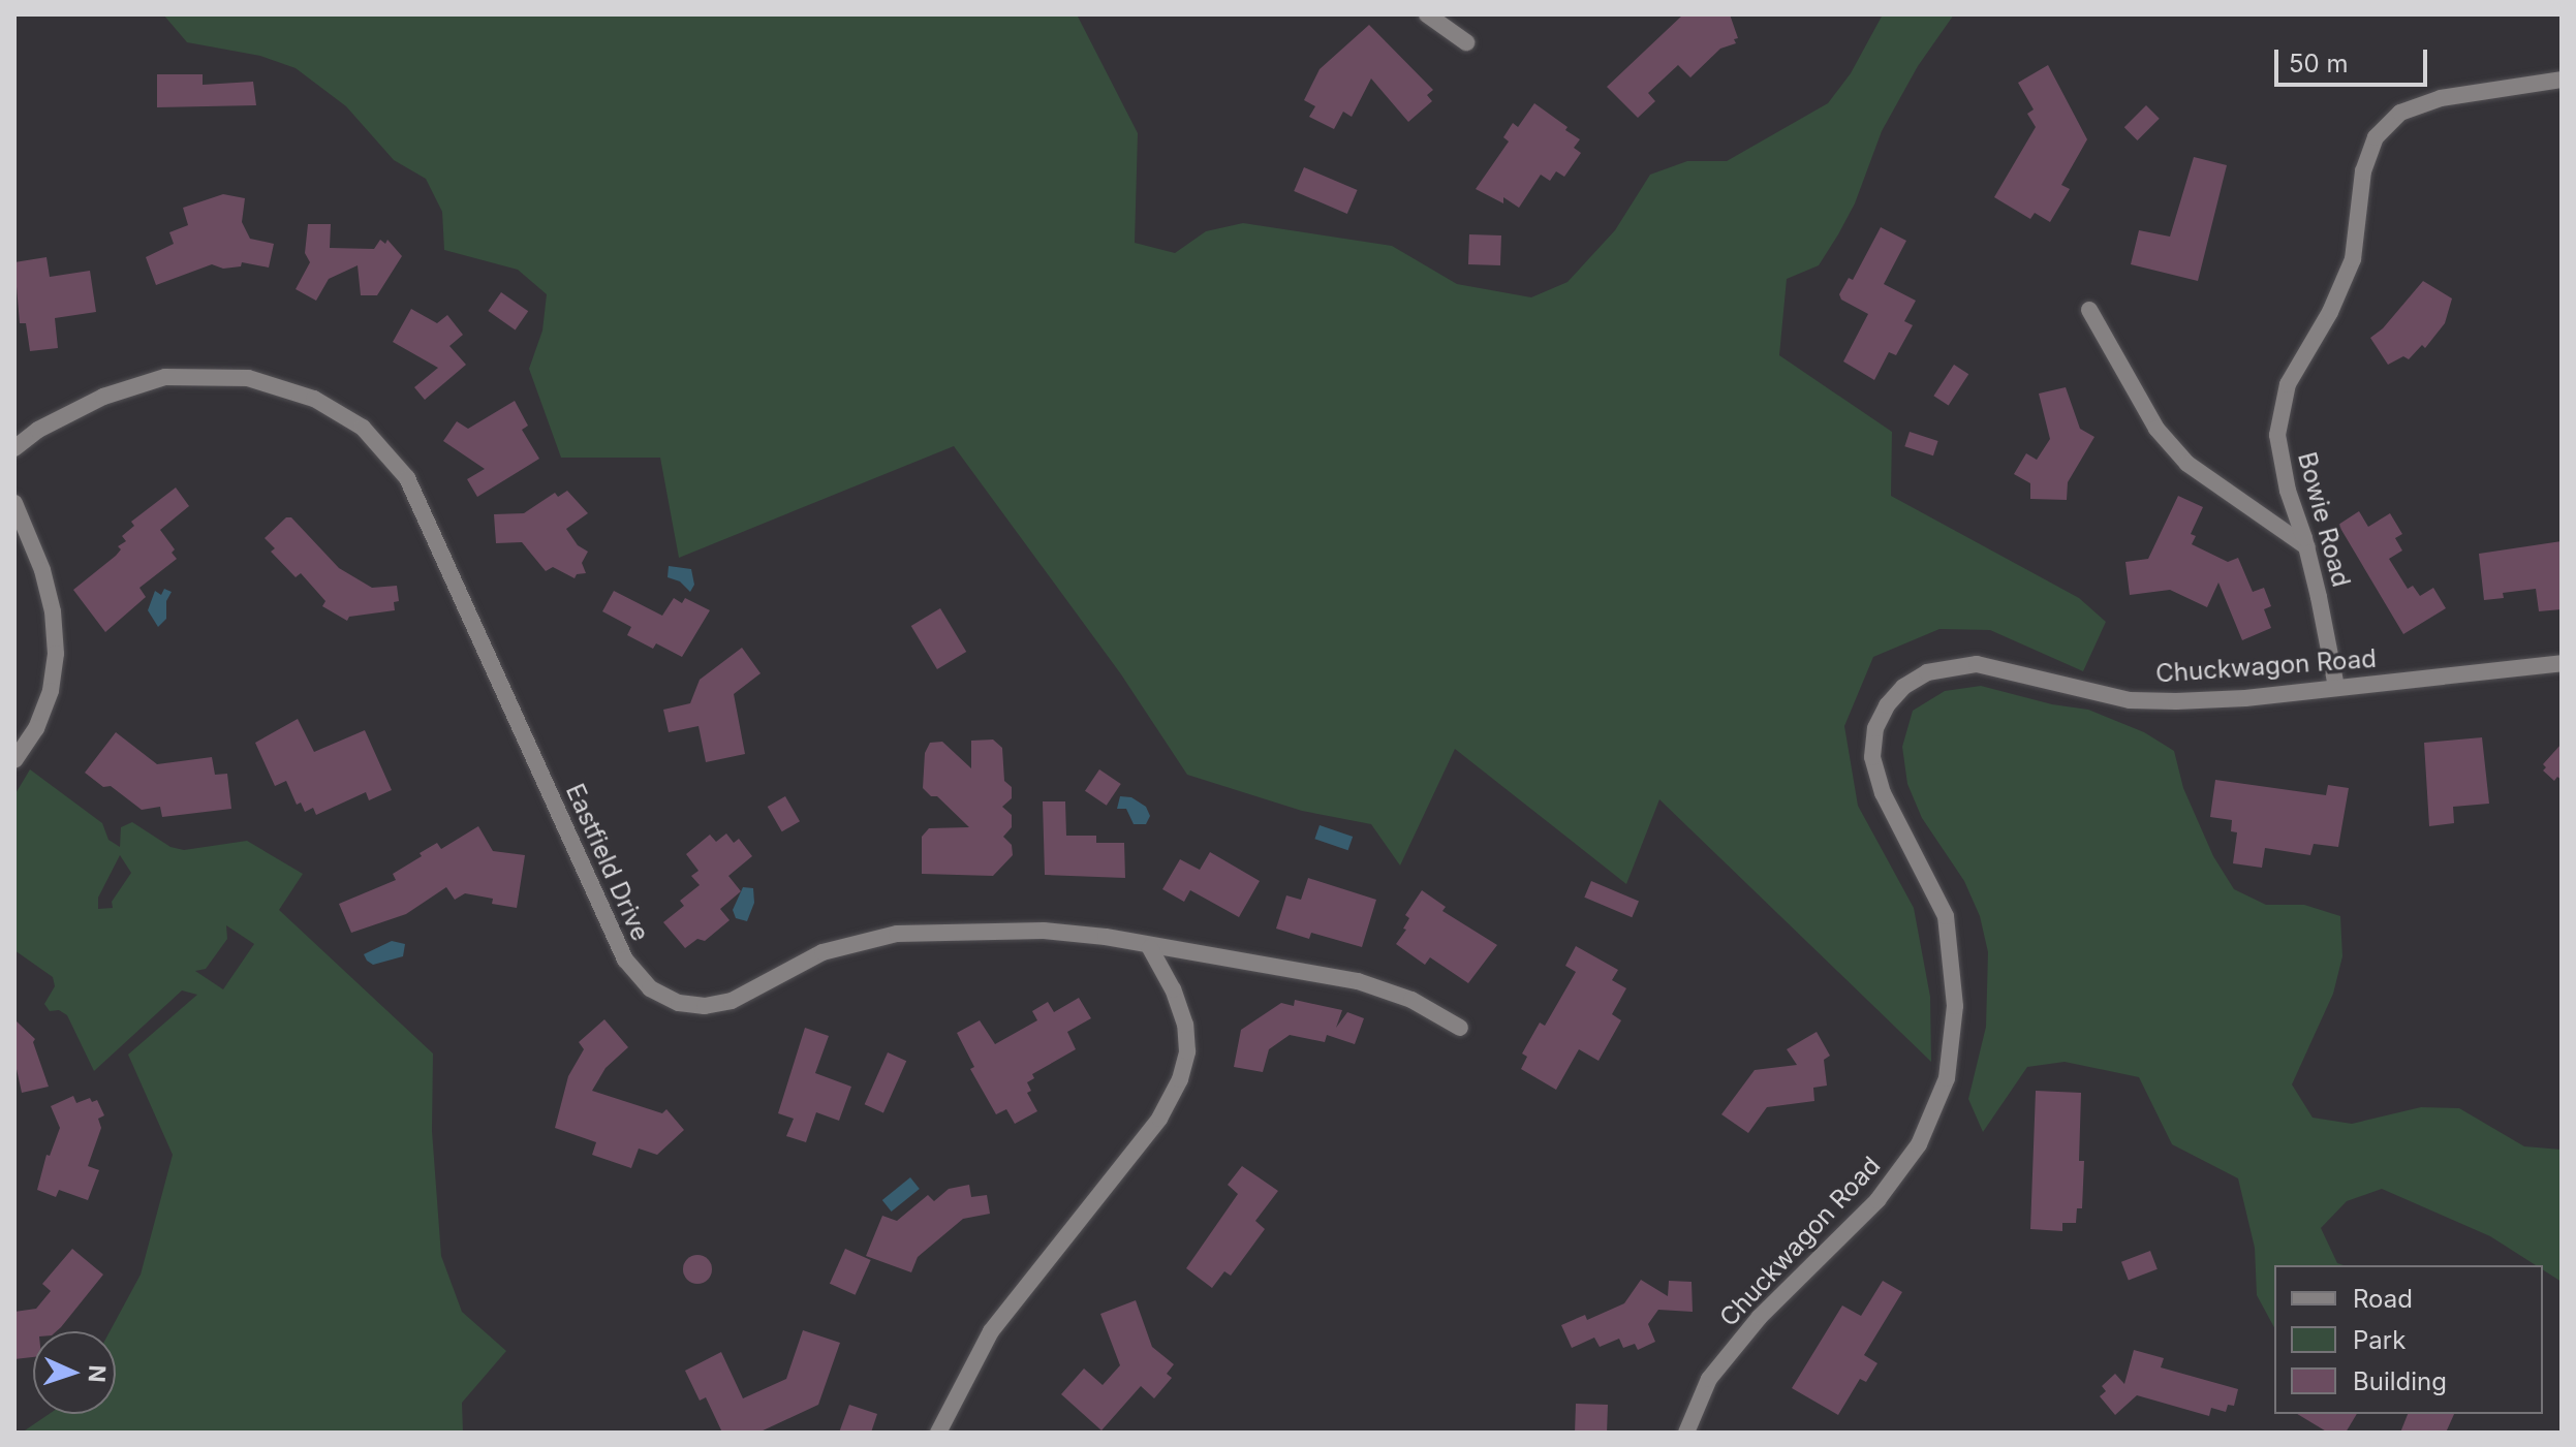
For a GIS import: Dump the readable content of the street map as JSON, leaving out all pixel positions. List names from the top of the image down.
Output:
{
  "streets": {
    "street": ["Bowie Road", "Chuckwagon Road", "Eastfield Drive"]
  },
  "crossings": [
    ["Bowie Road", "Chuckwagon Road"]
  ],
  "legend": ["Road", "Park", "Building"],
  "scale_bar": "50 m",
  "north": "right"
}
